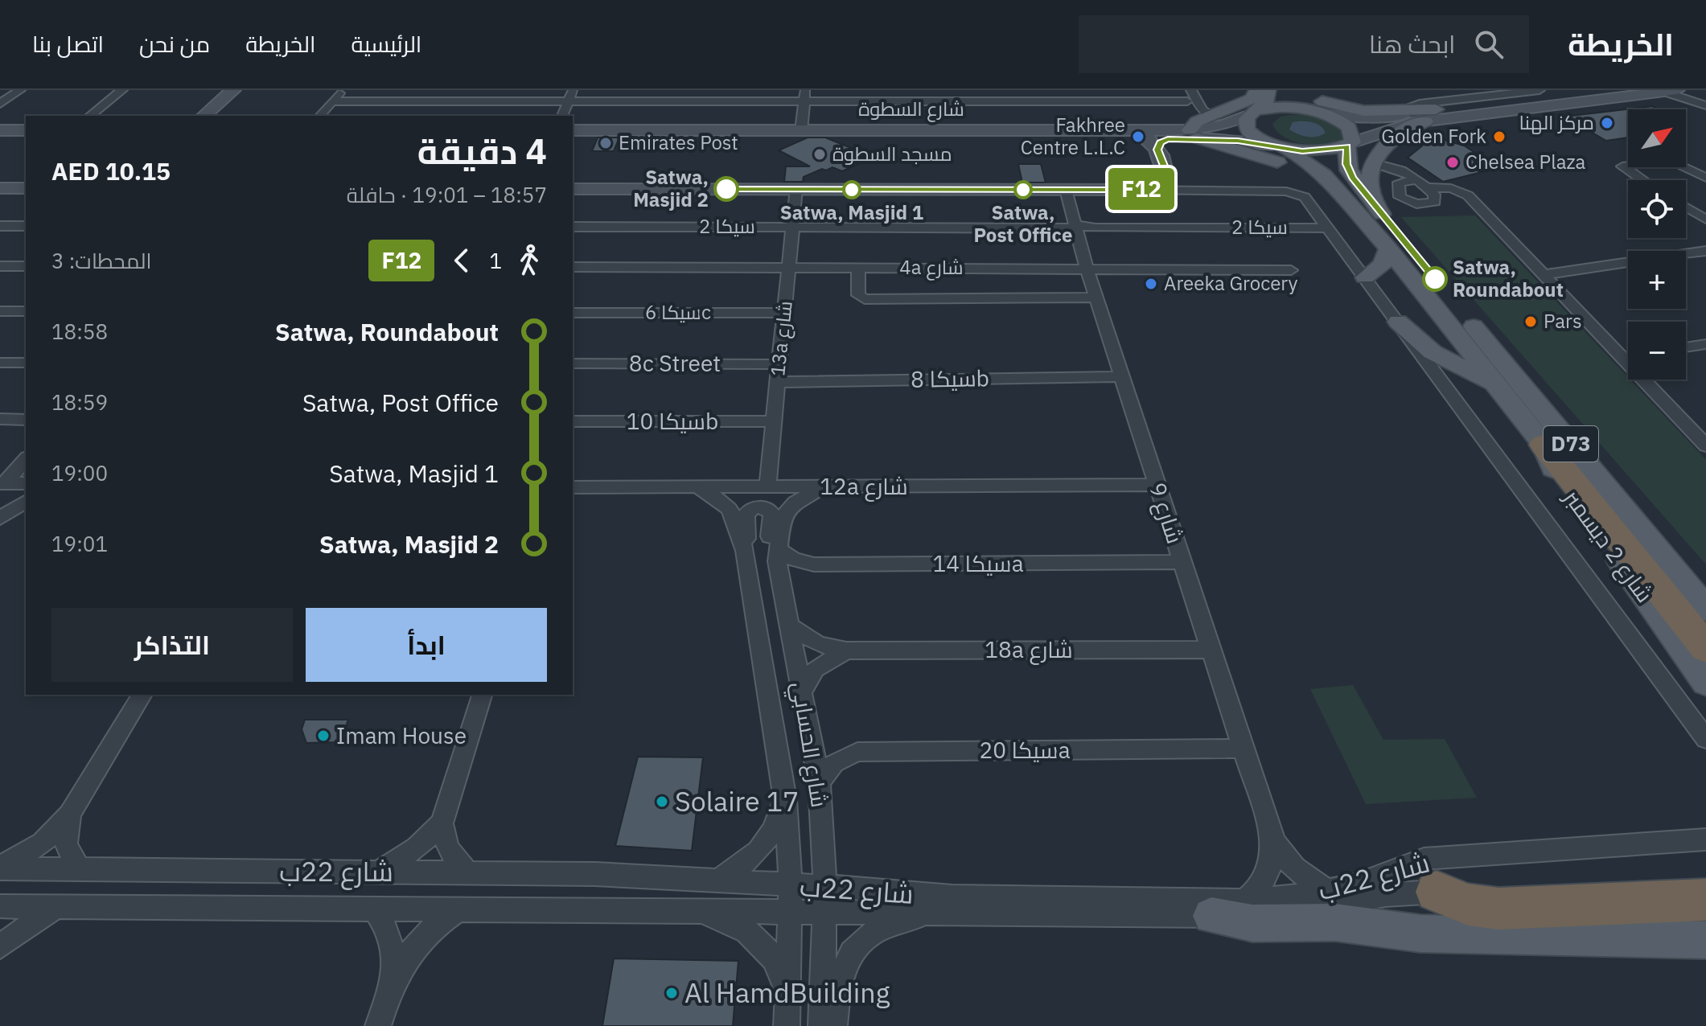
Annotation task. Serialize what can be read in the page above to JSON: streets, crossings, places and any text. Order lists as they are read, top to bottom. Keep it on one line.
{"streets":{"main road":["شارع السطوة","D73","شارع 2 ديسمبر"],"street":["سيكا 2","4a شارع","سيكا 6c","13a شارع","8c Street","سيكا 8b","سيكا 10b","12a شارع","شارع 9","سيكا 14a","18a شارع","شارع الحسابي","سيكا 20a","شارع 22ب"]},"crossings":[["شارع السطوة","شارع 2 ديسمبر"],["سيكا 2","13a شارع"],["سيكا 2","شارع 9"],["سيكا 2","شارع 2 ديسمبر"],["4a شارع","13a شارع"],["4a شارع","شارع 9"],["سيكا 6c","13a شارع"],["13a شارع","8c Street"],["13a شارع","سيكا 8b"],["13a شارع","سيكا 10b"],["13a شارع","12a شارع"],["سيكا 8b","شارع 9"],["12a شارع","شارع 9"],["12a شارع","شارع الحسابي"],["شارع 9","سيكا 14a"],["شارع 9","18a شارع"],["شارع 9","سيكا 20a"],["شارع 9","شارع 22ب"],["سيكا 14a","شارع الحسابي"],["18a شارع","شارع الحسابي"],["شارع الحسابي","سيكا 20a"],["شارع الحسابي","شارع 22ب"]],"places":["مركز الهنا","Fakhree Centre L.L.C","Golden Fork","Emirates Post","مسجد السطوة","Chelsea Plaza","Satwa, Masjid 2","Satwa, Masjid 1","Satwa, Post Office","Satwa, Roundabout","Areeka Grocery","Pars","Imam House","Solaire 17","Al HamdBuilding"],"lines":["bus line F12"],"north":"top right","page":{"header":"الخريطة","search":"ابحث هنا","nav":["الرئيسية","الخريطة","من نحن","اتصل بنا"],"on_map":"F12","map_buttons":["+","−"],"heading":["4 دقيقة","18:57 – 19:01 · حافلة","AED 10.15"],"legs":["1","F12","المحطات: 3"],"list":[{"name":"Satwa, Roundabout","value":"18:58"},{"name":"Satwa, Post Office","value":"18:59"},{"name":"Satwa, Masjid 1","value":"19:00"},{"name":"Satwa, Masjid 2","value":"19:01"}],"buttons":["ابدأ","التذاكر"]}}
